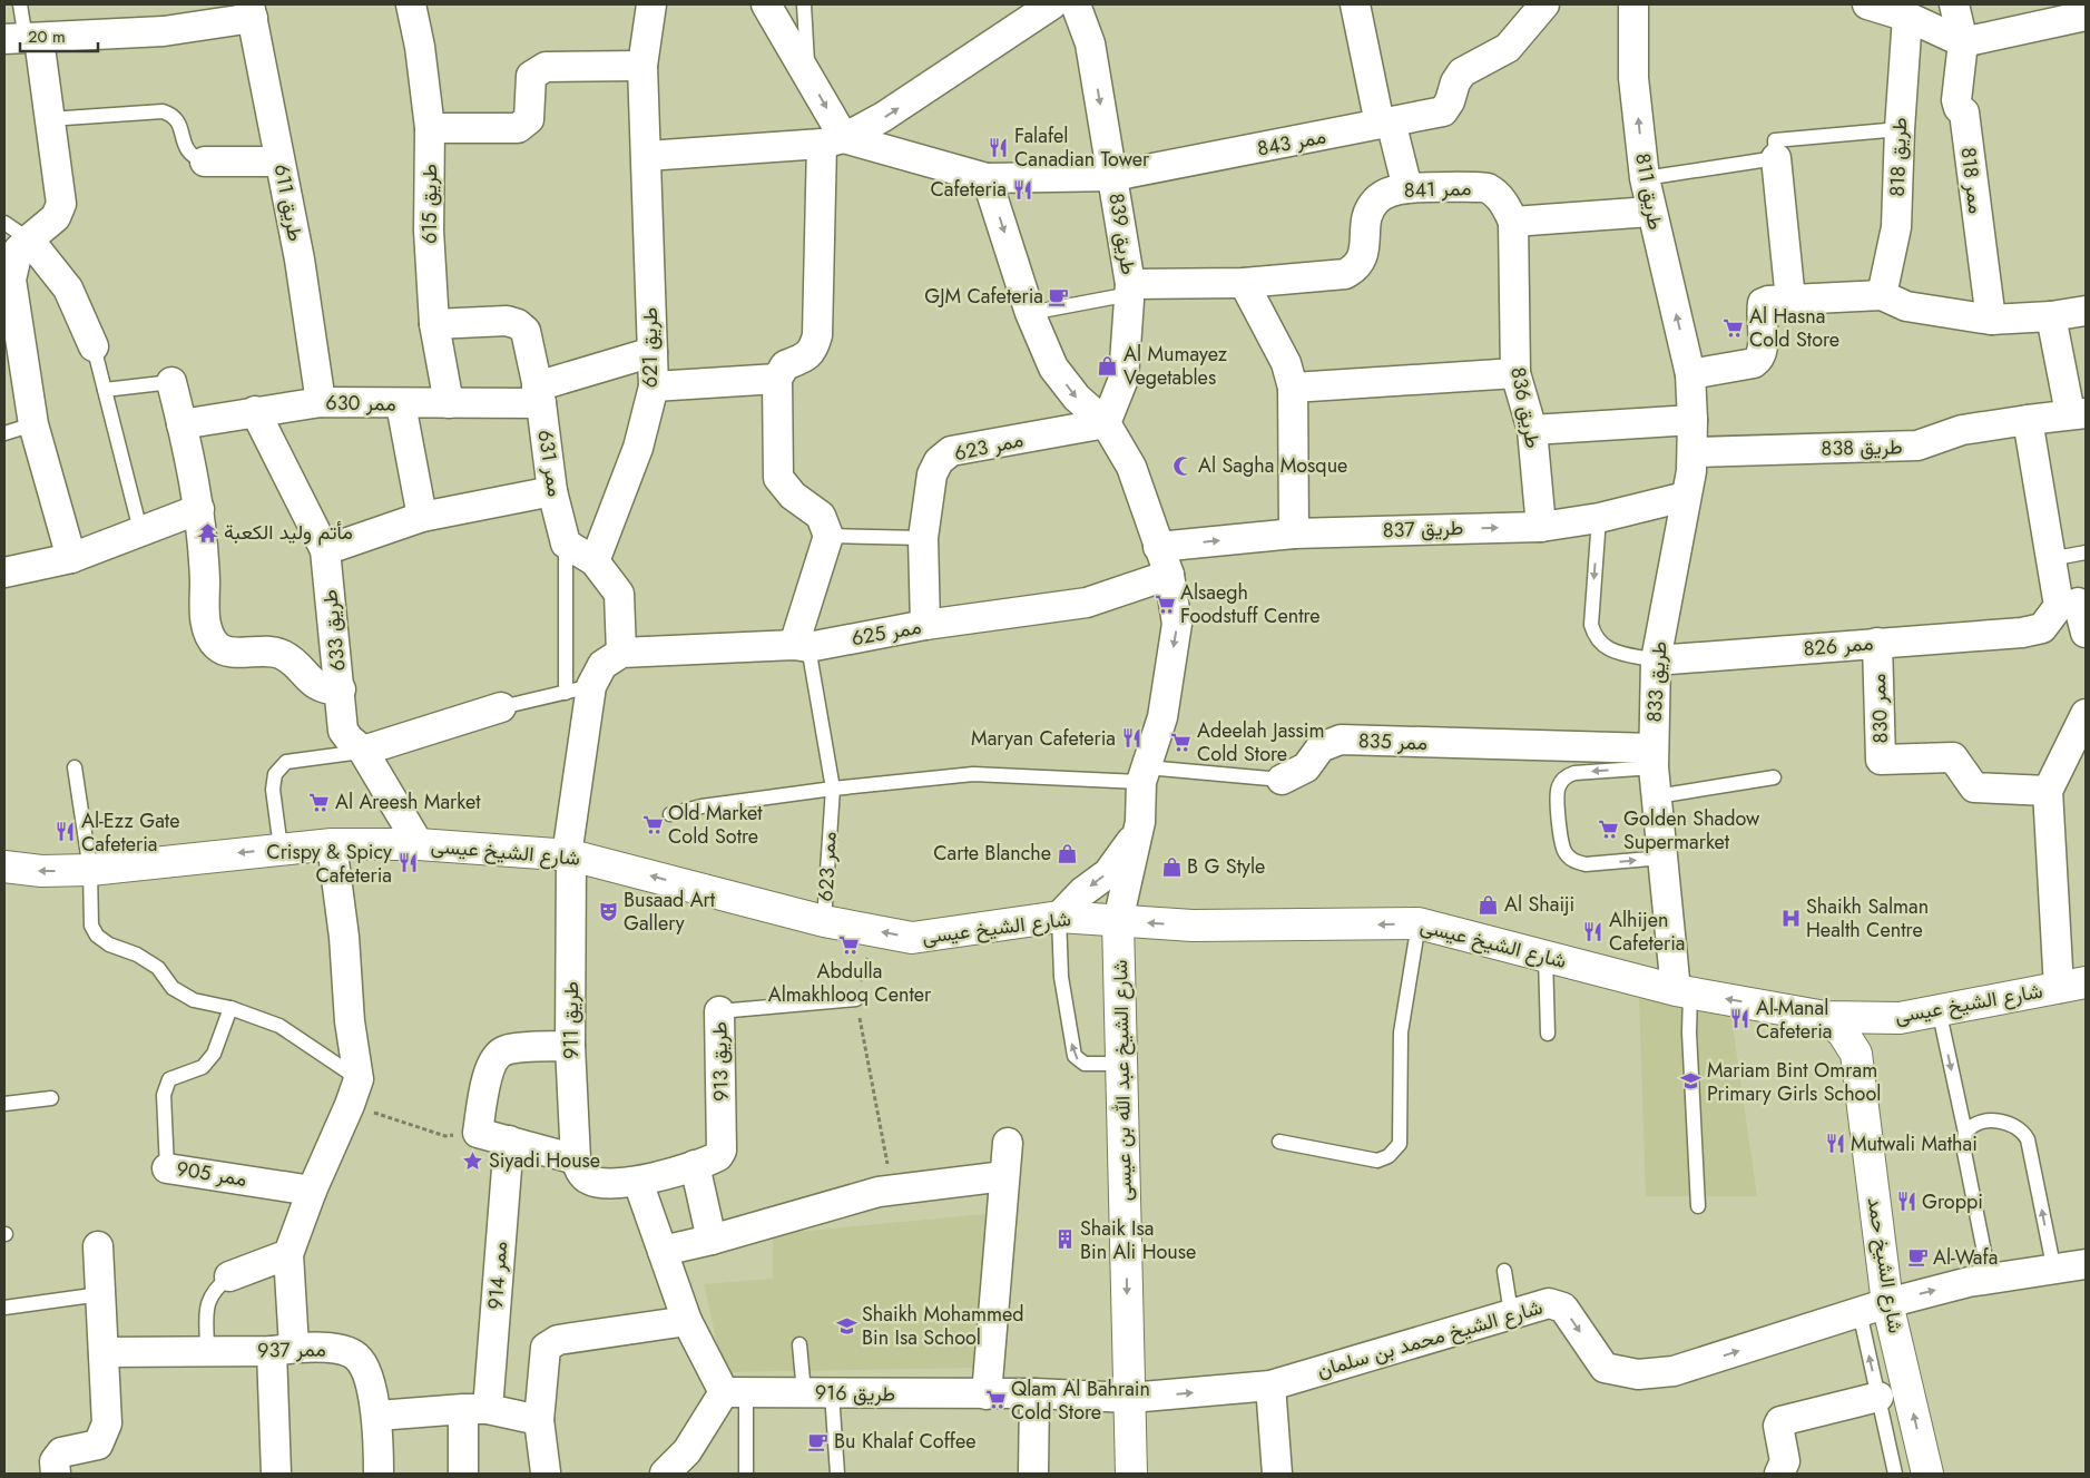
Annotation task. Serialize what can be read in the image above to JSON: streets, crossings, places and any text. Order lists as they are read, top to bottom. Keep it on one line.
{"streets":{"street":["ممر 843","طريق 818","ممر 818","ممر 841","طريق 811","طريق 611","طريق 615","طريق 839","طريق 621","ممر 630","طريق 836","ممر 623","طريق 838","ممر 631","طريق 837","طريق 633","ممر 625","ممر 826","طريق 833","ممر 830","ممر 835","شارع الشيخ عيسى","طريق 911","طريق 913","شارع الشيخ عبد الله بن عيسى","ممر 905","شارع الشيخ حمد","ممر 914","شارع الشيخ محمد بن سلمان","ممر 937","طريق 916"]},"crossings":[["ممر 843","طريق 839"],["ممر 841","طريق 839"],["ممر 841","طريق 836"],["طريق 811","طريق 833"],["طريق 611","ممر 630"],["طريق 615","ممر 630"],["طريق 615","ممر 631"],["طريق 839","ممر 623"],["طريق 621","ممر 630"],["ممر 630","ممر 631"],["ممر 630","طريق 633"],["طريق 836","طريق 837"],["ممر 623","ممر 625"],["ممر 623","ممر 835"],["ممر 623","شارع الشيخ عيسى"],["طريق 838","طريق 833"],["ممر 631","ممر 625"],["ممر 631","طريق 911"],["طريق 837","طريق 833"],["طريق 633","شارع الشيخ عيسى"],["ممر 625","طريق 911"],["ممر 826","طريق 833"],["ممر 826","ممر 830"],["طريق 833","ممر 835"],["طريق 833","شارع الشيخ عيسى"],["شارع الشيخ عيسى","طريق 911"],["شارع الشيخ عيسى","شارع الشيخ عبد الله بن عيسى"],["شارع الشيخ عيسى","شارع الشيخ حمد"],["طريق 911","طريق 913"],["شارع الشيخ عبد الله بن عيسى","شارع الشيخ محمد بن سلمان"],["شارع الشيخ عبد الله بن عيسى","طريق 916"],["شارع الشيخ حمد","شارع الشيخ محمد بن سلمان"],["شارع الشيخ محمد بن سلمان","طريق 916"]],"one_way":["طريق 839","شارع الشيخ عيسى","شارع الشيخ حمد","شارع الشيخ محمد بن سلمان"],"places":{"restaurant":["Falafel Canadian Tower","Cafeteria","Maryan Cafeteria","Al-Ezz Gate Cafeteria","Crispy & Spicy Cafeteria","Alhijen Cafeteria","Al-Manal Cafeteria","Mutwali Mathai","Groppi"],"cafe":["GJM Cafeteria","Al-Wafa","Bu Khalaf Coffee"],"supermarket":["Al Hasna Cold Store","Alsaegh Foodstuff Centre","Adeelah Jassim Cold Store","Al Areesh Market","Old Market Cold Sotre","Golden Shadow Supermarket","Abdulla Almakhlooq Center","Qlam Al Bahrain Cold Store"],"shop":["Al Mumayez Vegetables","Carte Blanche","B G Style","Al Shaiji"],"mosque":["Al Sagha Mosque"],"temple":["مأتم وليد الكعبة"],"theatre":["Busaad Art Gallery"],"hospital":["Shaikh Salman Health Centre"],"school or university":["Mariam Bint Omram Primary Girls School","Shaikh Mohammed Bin Isa School"],"place":["Siyadi House"],"building":["Shaik Isa Bin Ali House"]},"scale_bar":"20 m"}
